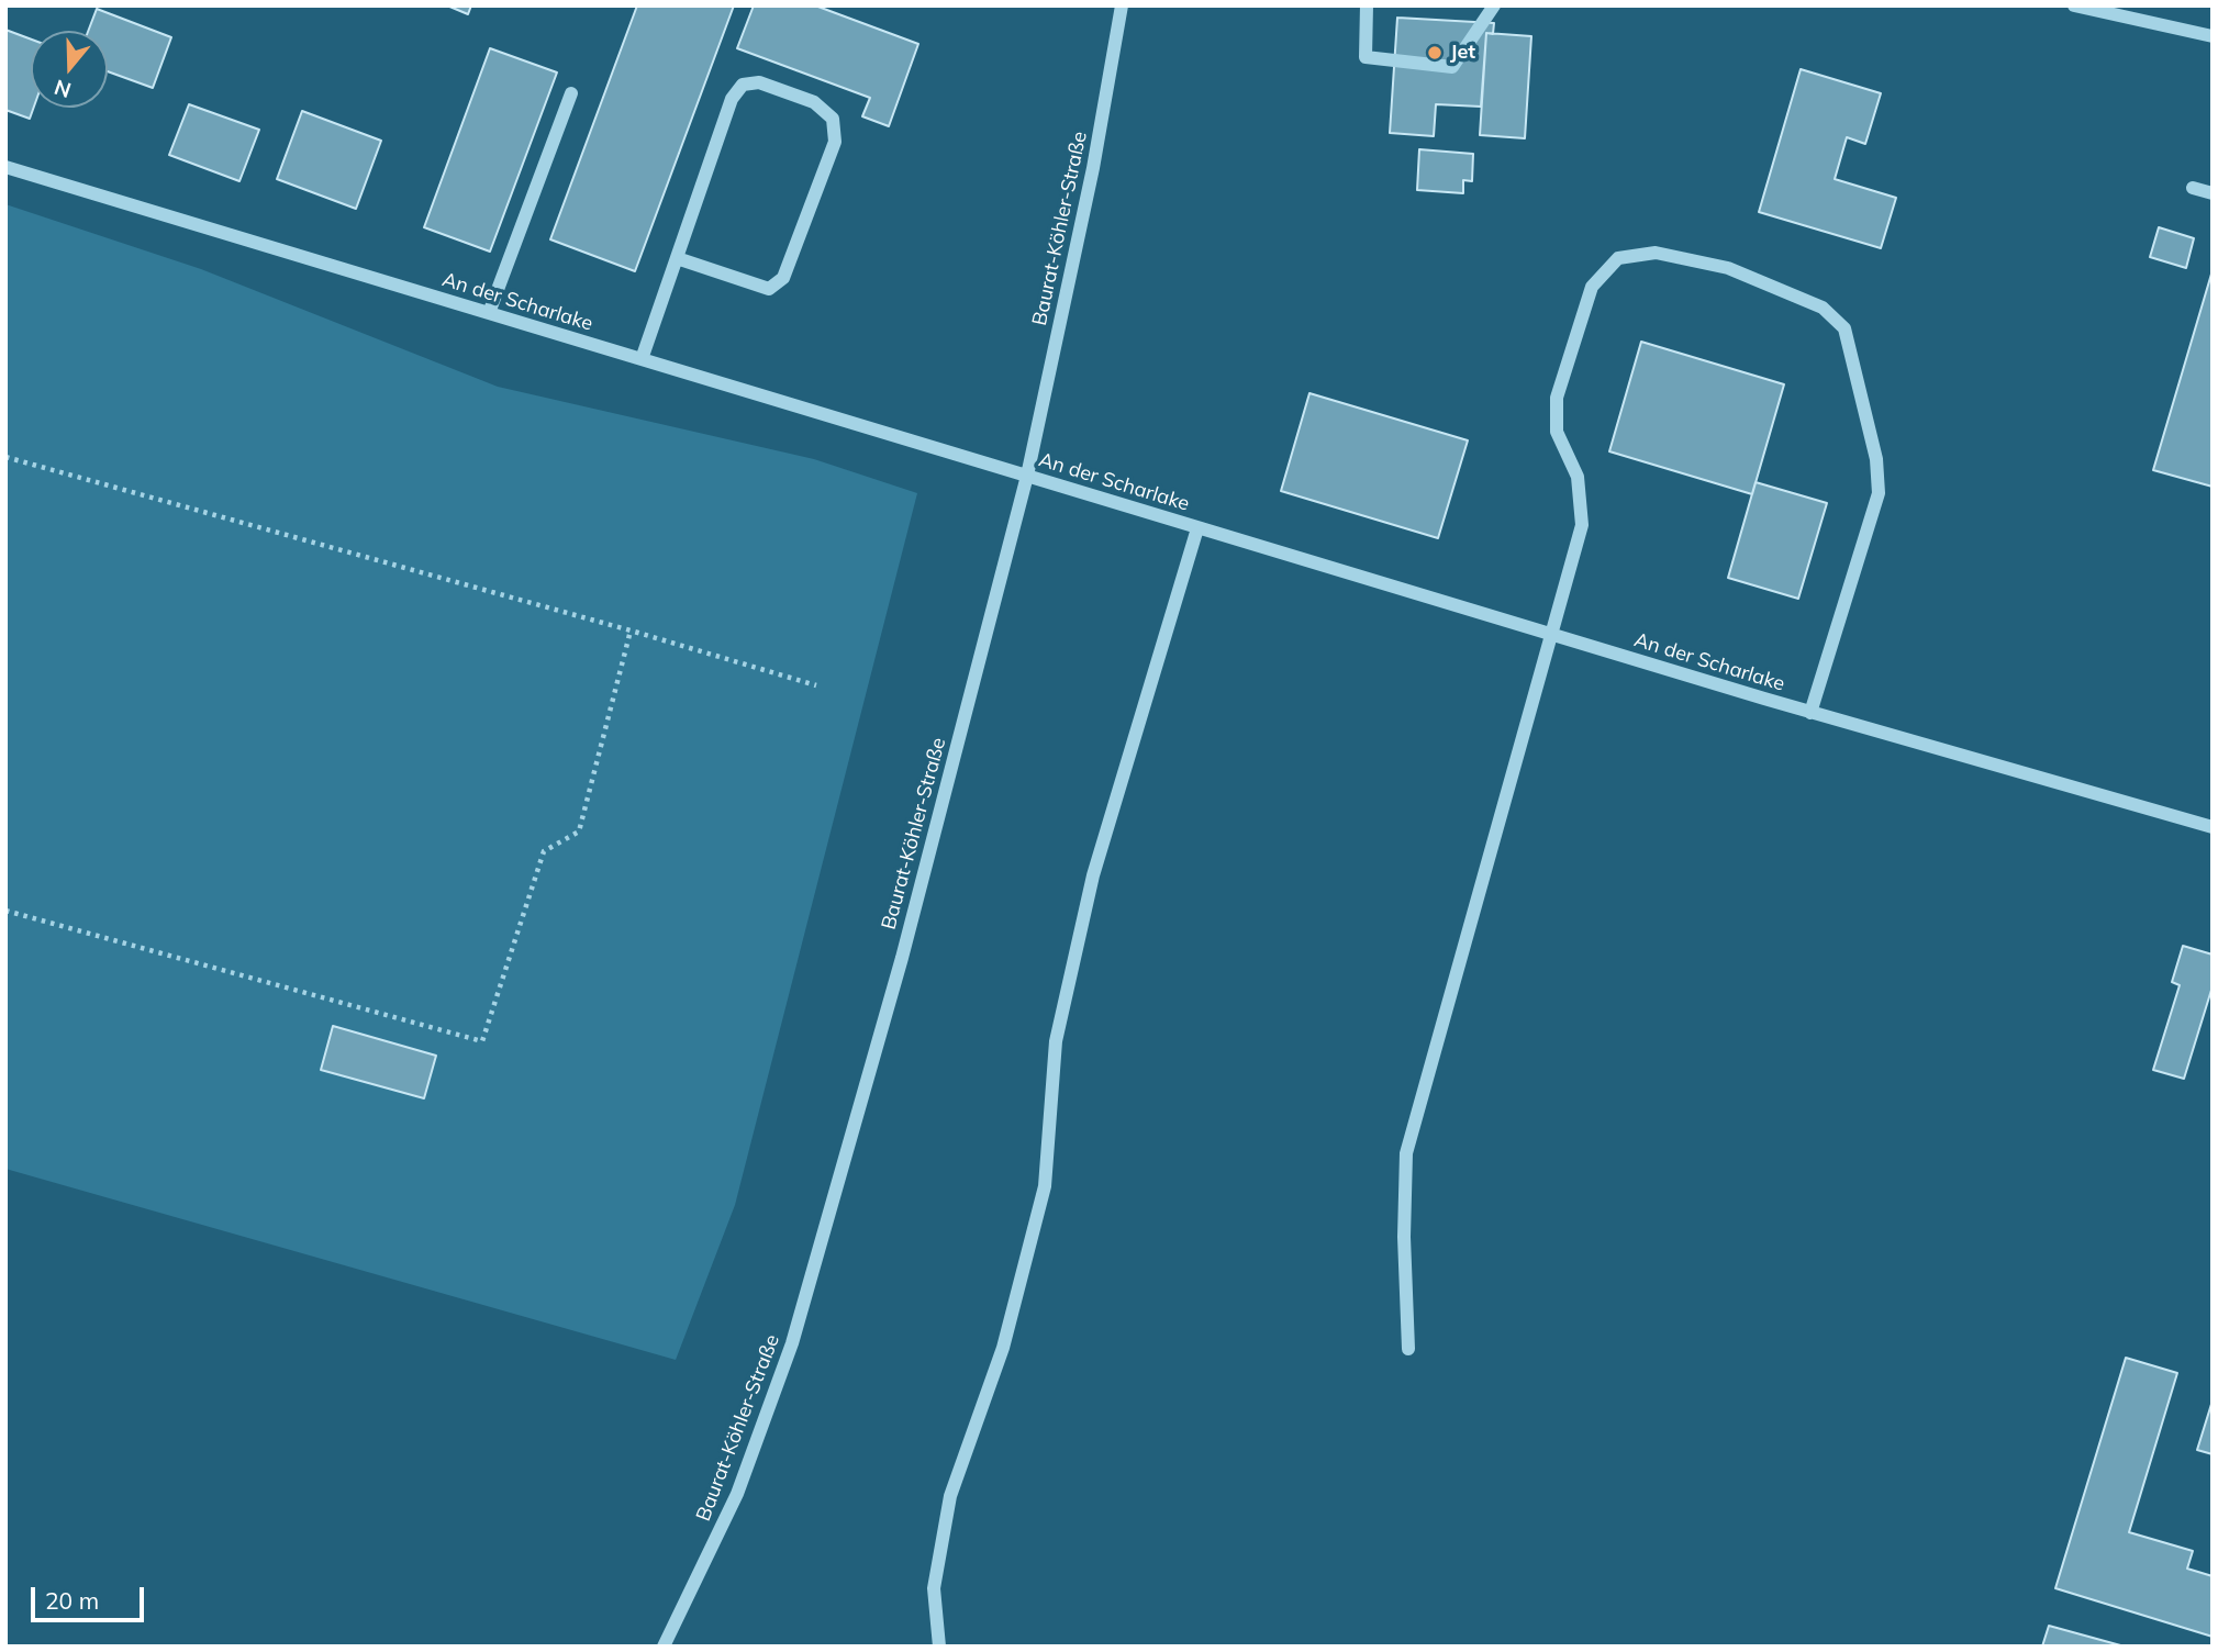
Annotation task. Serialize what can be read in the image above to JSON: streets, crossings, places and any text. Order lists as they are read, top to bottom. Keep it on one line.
{"streets":{"street":["Baurat-Köhler-Straße","An der Scharlake"]},"crossings":[["Baurat-Köhler-Straße","An der Scharlake"]],"places":["Jet"],"scale_bar":"20 m","north":"bottom"}
